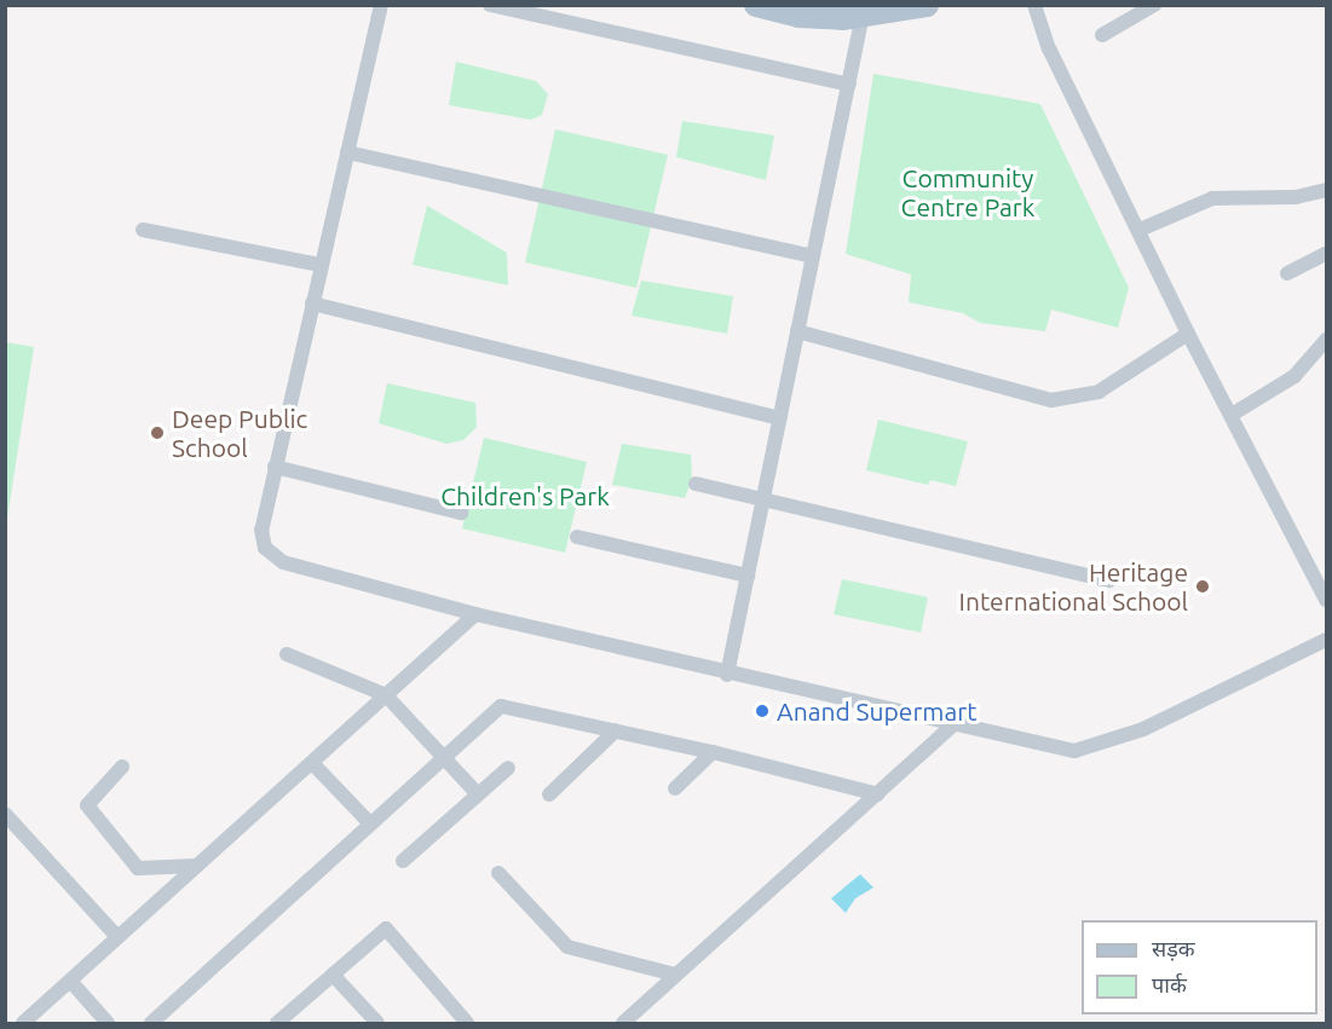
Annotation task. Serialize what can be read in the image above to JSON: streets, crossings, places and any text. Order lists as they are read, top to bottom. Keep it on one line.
{"parks":["Community Centre Park","Children's Park"],"places":["Deep Public School","Heritage International School","Anand Supermart"],"legend":["सड़क","पार्क"]}
